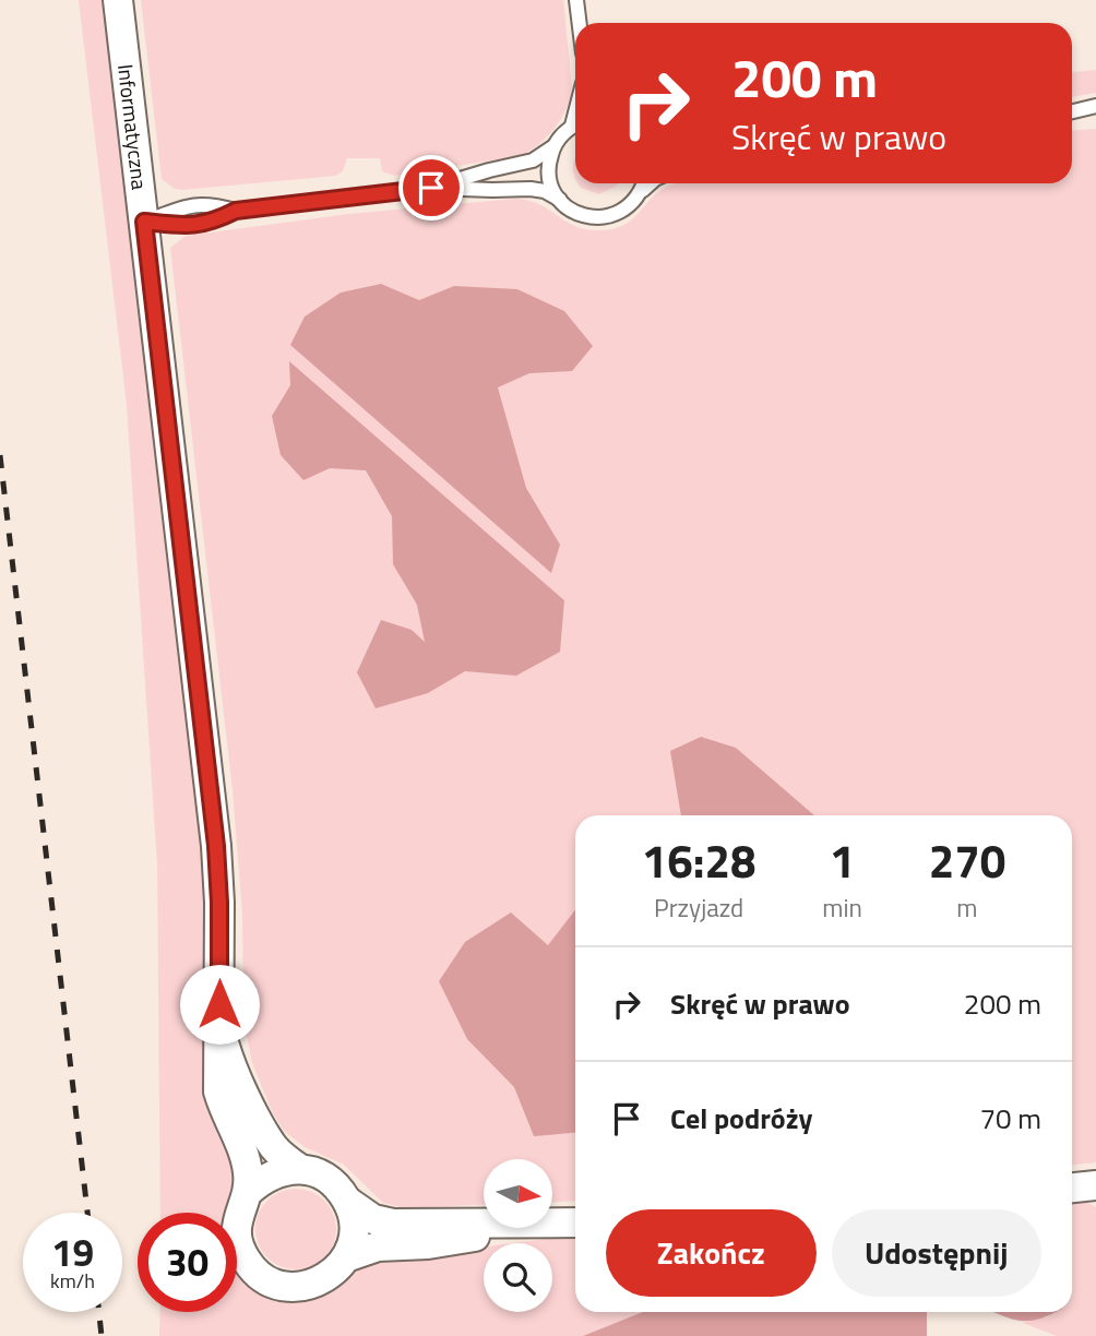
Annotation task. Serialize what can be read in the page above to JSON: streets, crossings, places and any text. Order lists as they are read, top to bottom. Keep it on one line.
{"streets":{"street":["Informatyczna"]},"north":"right","page":{"turn":["200 m","Skręć w prawo"],"eta":["16:28","Przyjazd","1","min","270","m"],"list":[{"name":"Skręć w prawo","value":"200 m"},{"name":"Cel podróży","value":"70 m"}],"buttons":["Zakończ","Udostępnij"],"speed":"19 km/h","limit":"30"}}
